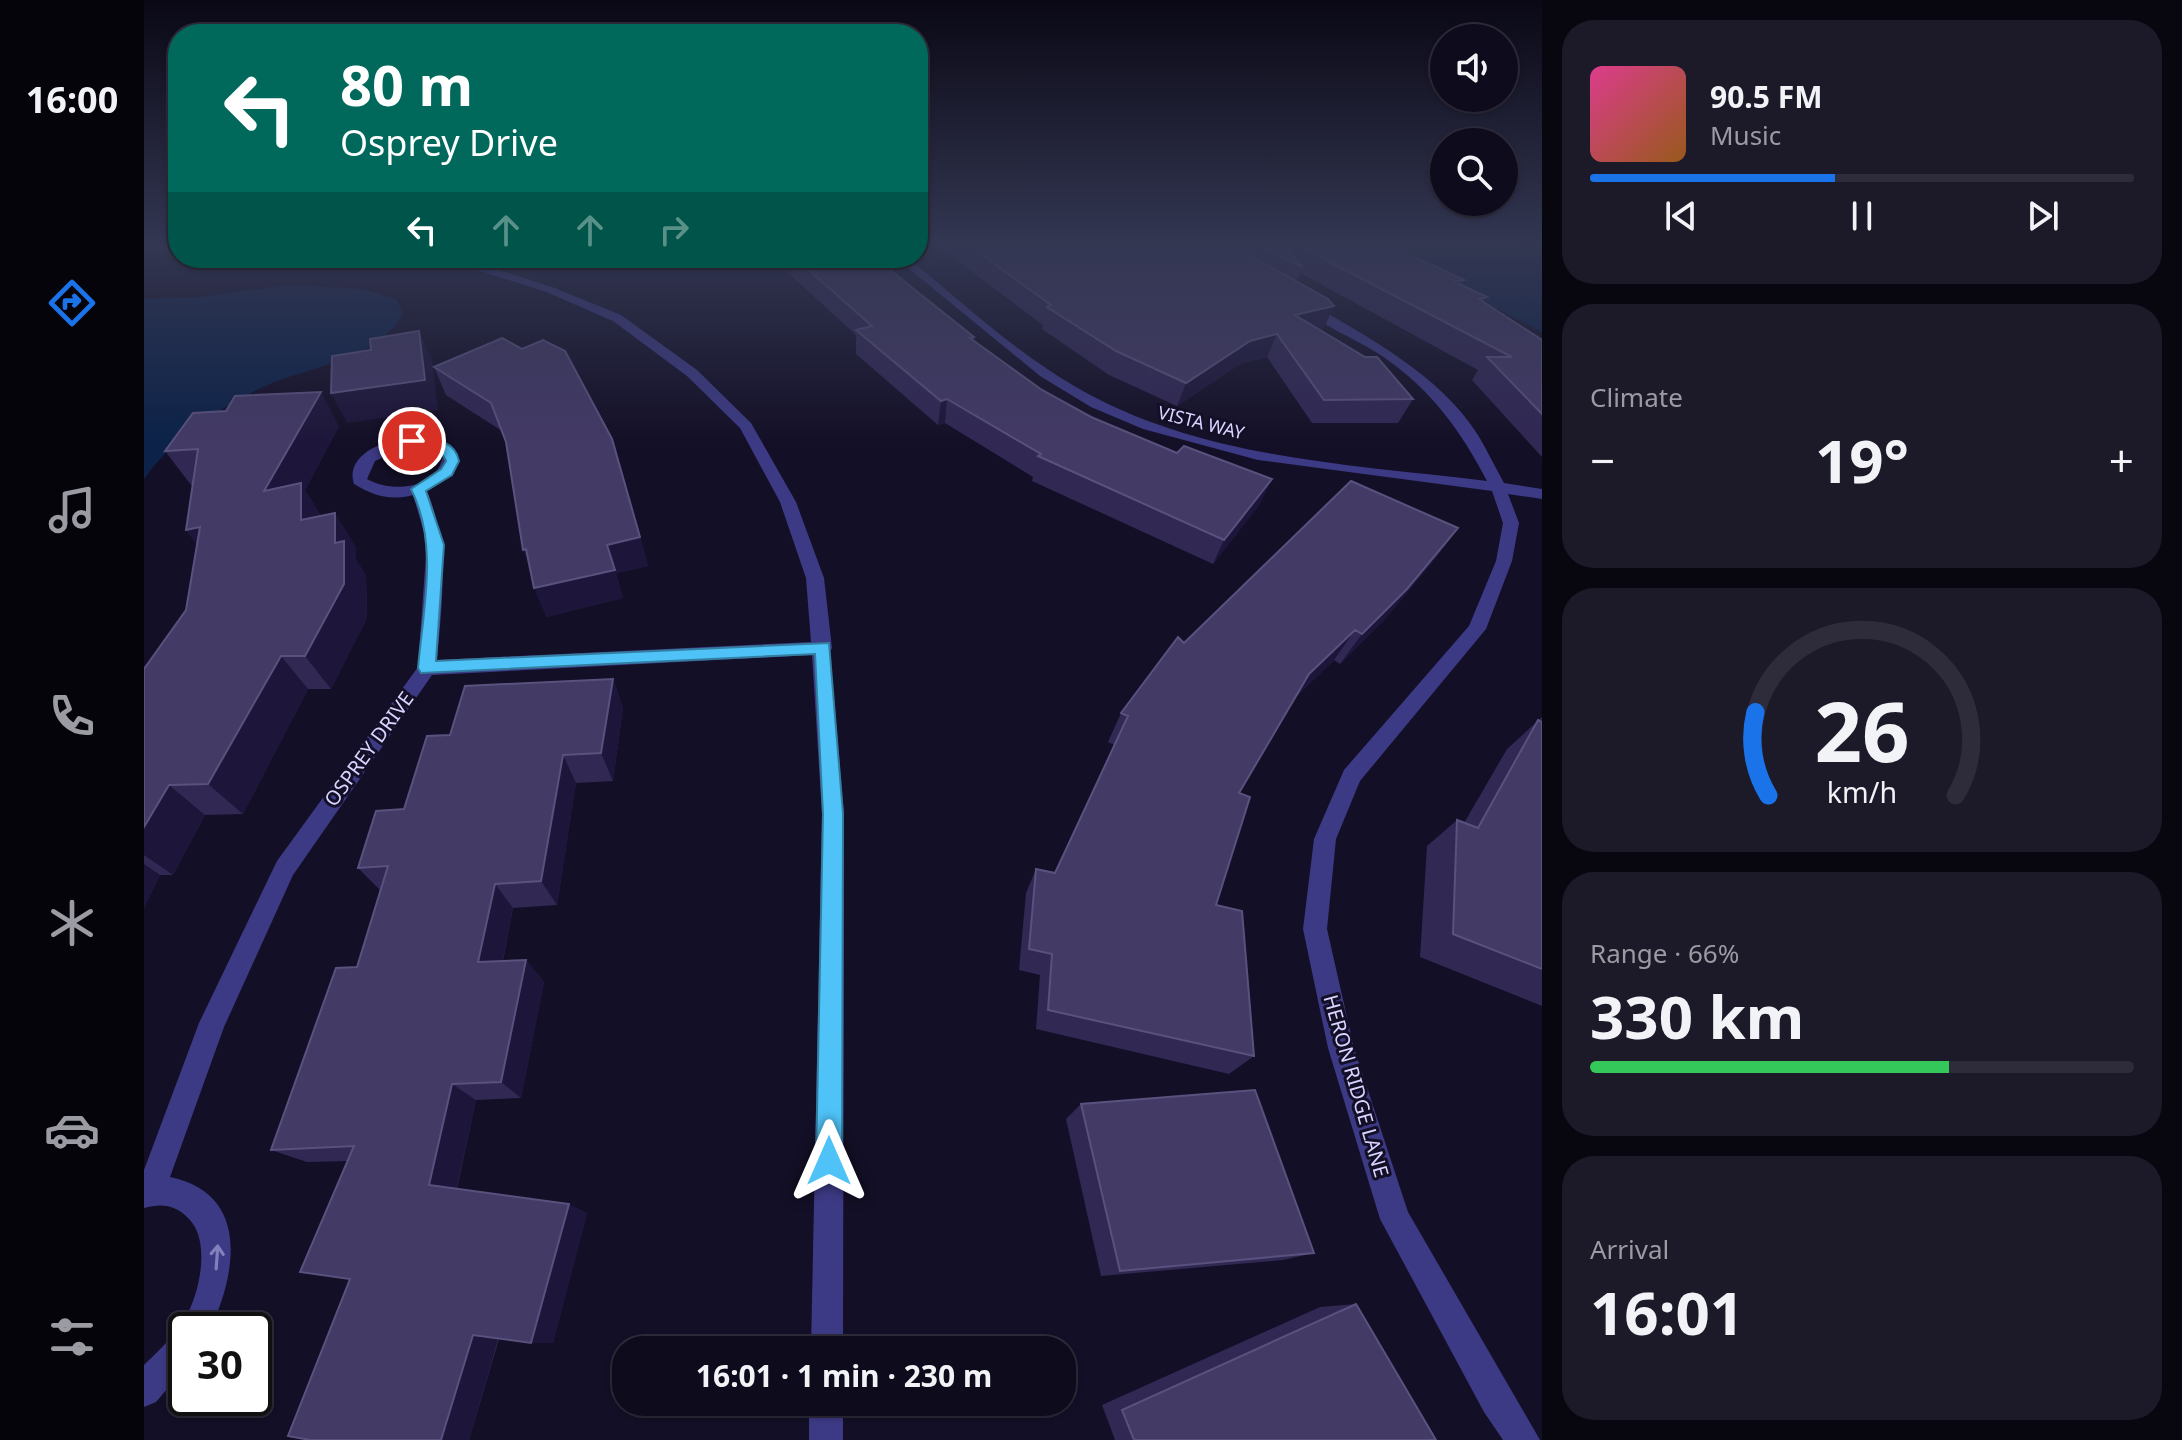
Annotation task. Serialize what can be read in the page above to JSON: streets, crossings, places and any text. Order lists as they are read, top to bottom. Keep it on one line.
{"streets":{"street":["VISTA WAY","OSPREY DRIVE","HERON RIDGE LANE"]},"crossings":[["VISTA WAY","HERON RIDGE LANE"]],"page":{"tabs":"16:00","turn":["80 m","Osprey Drive"],"song":["90.5 FM","Music"],"tile":["Climate",["Range · 66%","330 km"],["Arrival","16:01"]],"heat":["−","19°","+"],"limit":"30","trip":"16:01 · 1 min · 230 m","gauge":["26","km/h"]}}
